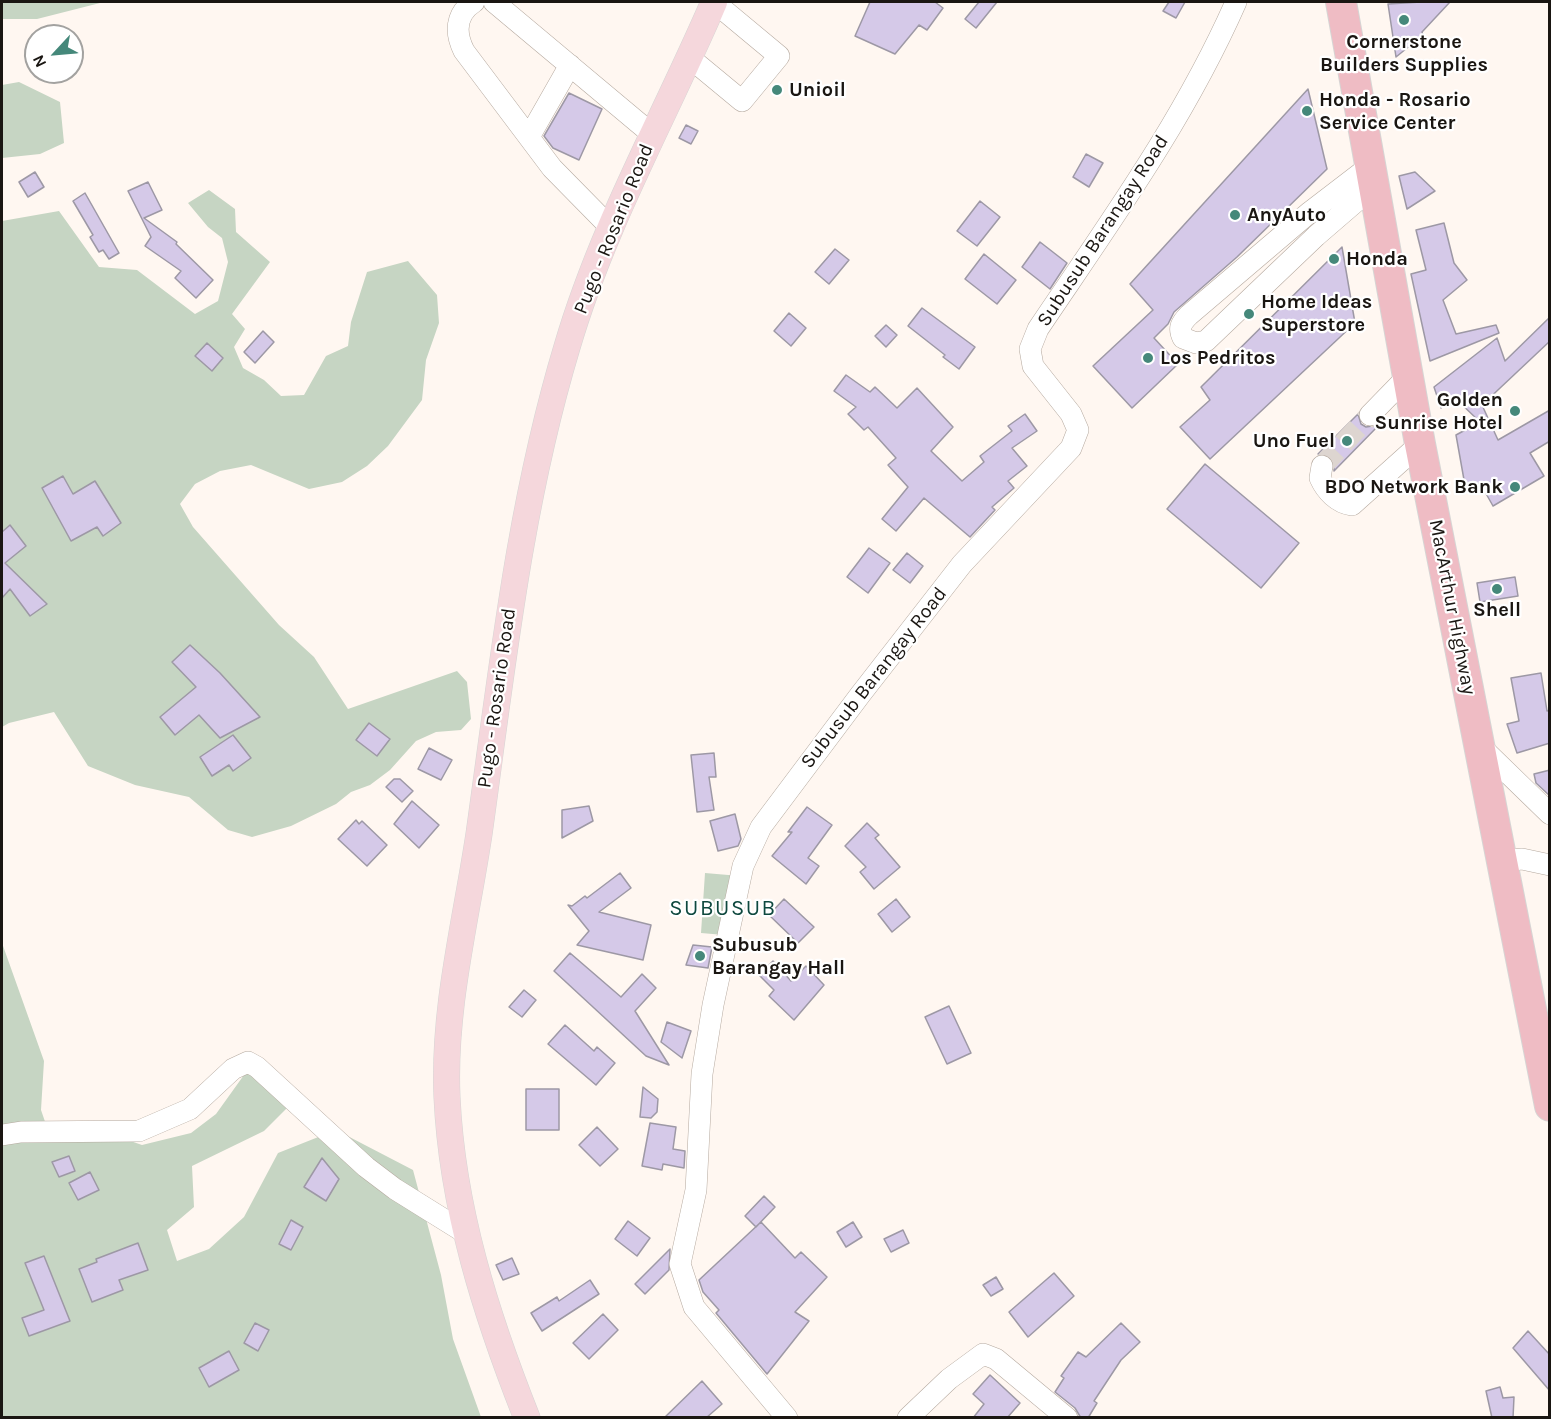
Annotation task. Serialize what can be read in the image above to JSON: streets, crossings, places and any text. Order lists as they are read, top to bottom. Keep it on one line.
{"streets":{"highway":["MacArthur Highway"],"main road":["Pugo - Rosario Road"],"street":["Subusub Barangay Road"]},"districts":["SUBUSUB"],"places":["Cornerstone Builders Supplies","Unioil","Honda - Rosario Service Center","AnyAuto","Honda","Home Ideas Superstore","Los Pedritos","Golden Sunrise Hotel","Uno Fuel","BDO Network Bank","Shell","Subusub Barangay Hall"],"north":"bottom left"}
